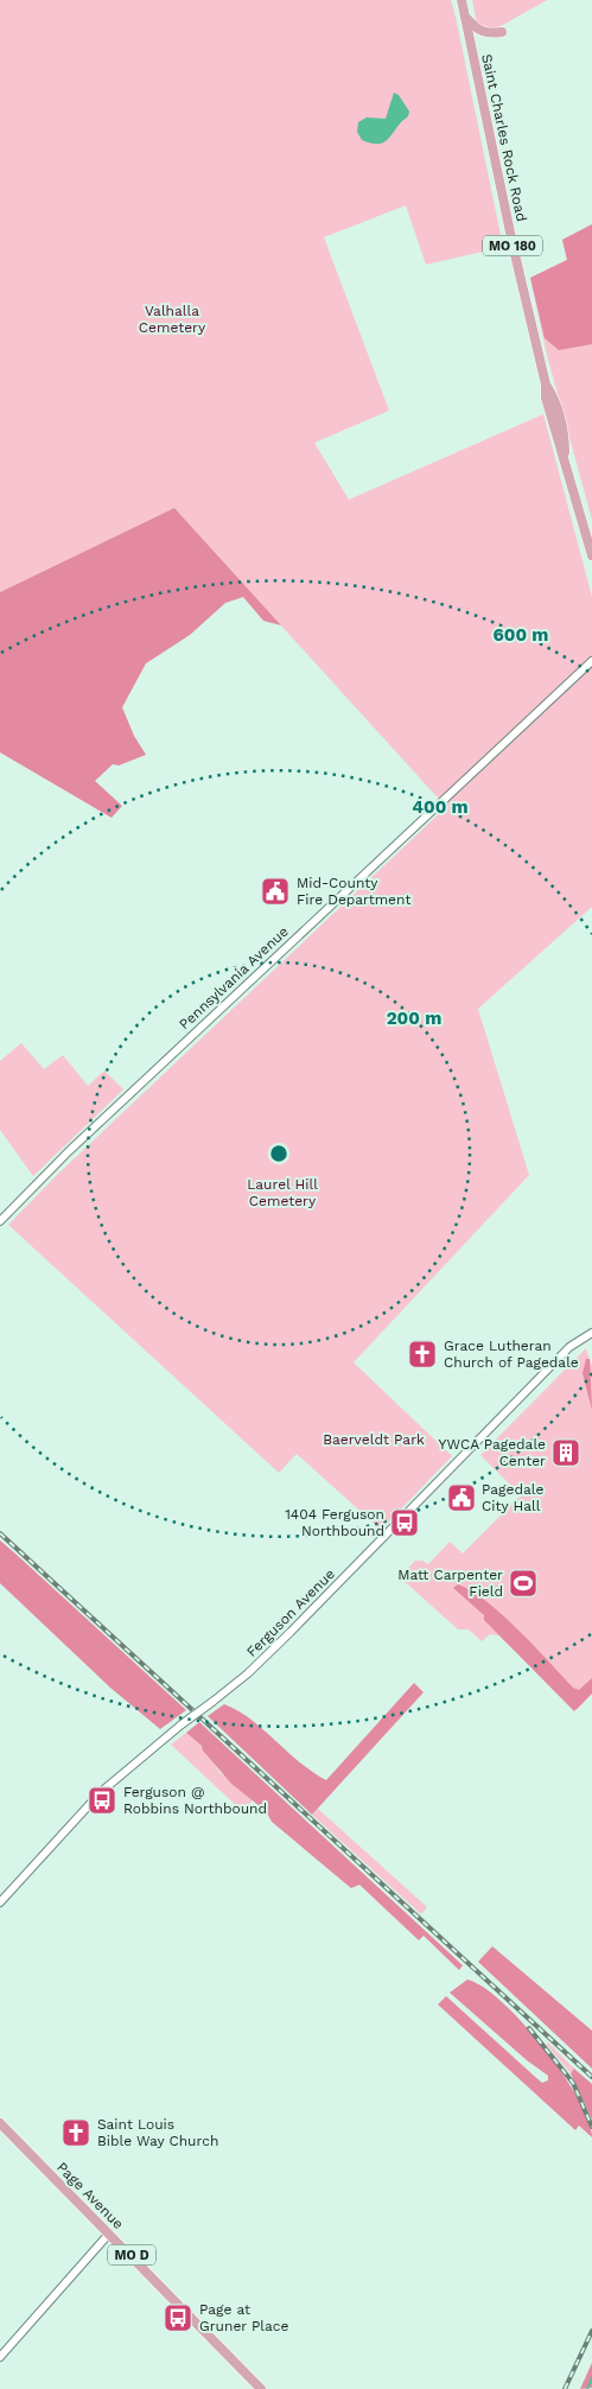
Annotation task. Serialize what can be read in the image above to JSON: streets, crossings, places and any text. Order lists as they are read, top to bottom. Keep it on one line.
{"streets":{"main road":["Saint Charles Rock Road","MO 180","Page Avenue","MO D"],"street":["Pennsylvania Avenue","Ferguson Avenue"]},"parks":["Valhalla Cemetery","Laurel Hill Cemetery","Baerveldt Park"],"places":{"public building":["Mid-County Fire Department","Pagedale City Hall"],"church":["Grace Lutheran Church of Pagedale","Saint Louis Bible Way Church"],"building":["YWCA Pagedale Center"],"bus stop":["1404 Ferguson Northbound","Ferguson @ Robbins Northbound","Page at Gruner Place"],"sports":["Matt Carpenter Field"]},"rings":["600 m","400 m","200 m"]}
